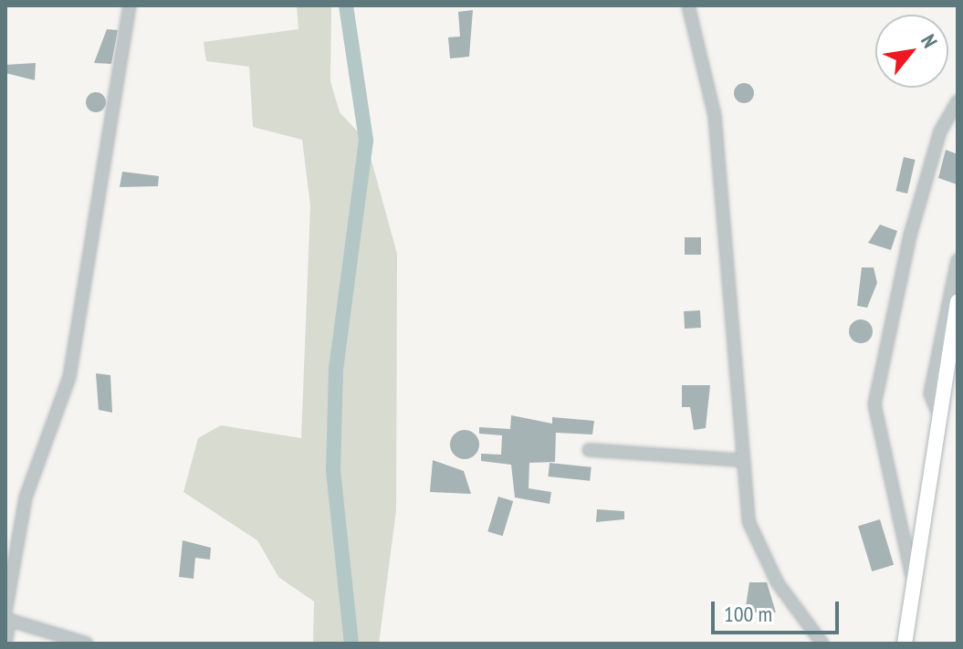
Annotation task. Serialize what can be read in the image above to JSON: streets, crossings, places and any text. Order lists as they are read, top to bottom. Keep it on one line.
{"scale_bar":"100 m","north":"top right"}
